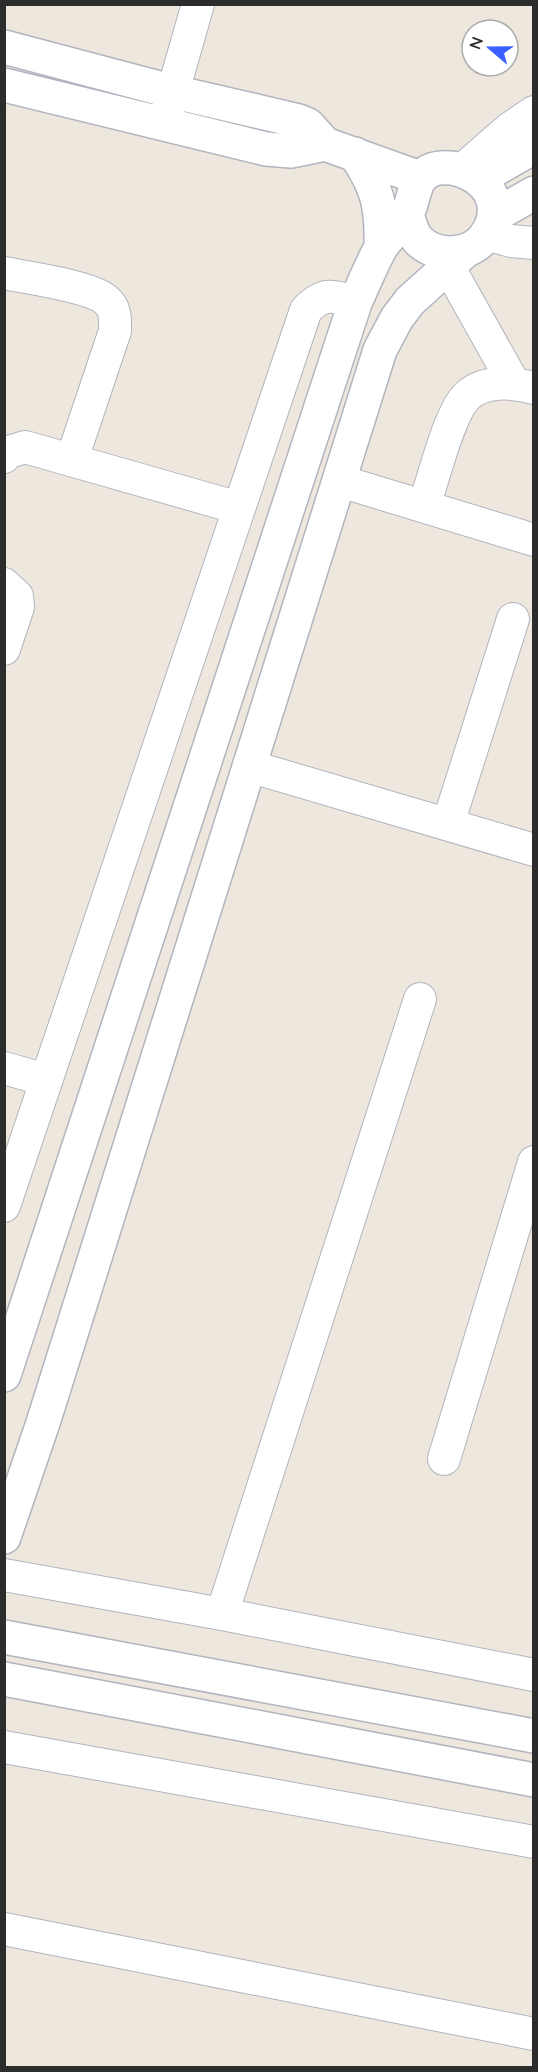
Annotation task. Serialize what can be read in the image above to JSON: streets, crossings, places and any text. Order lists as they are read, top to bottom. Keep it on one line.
{"north":"left"}
